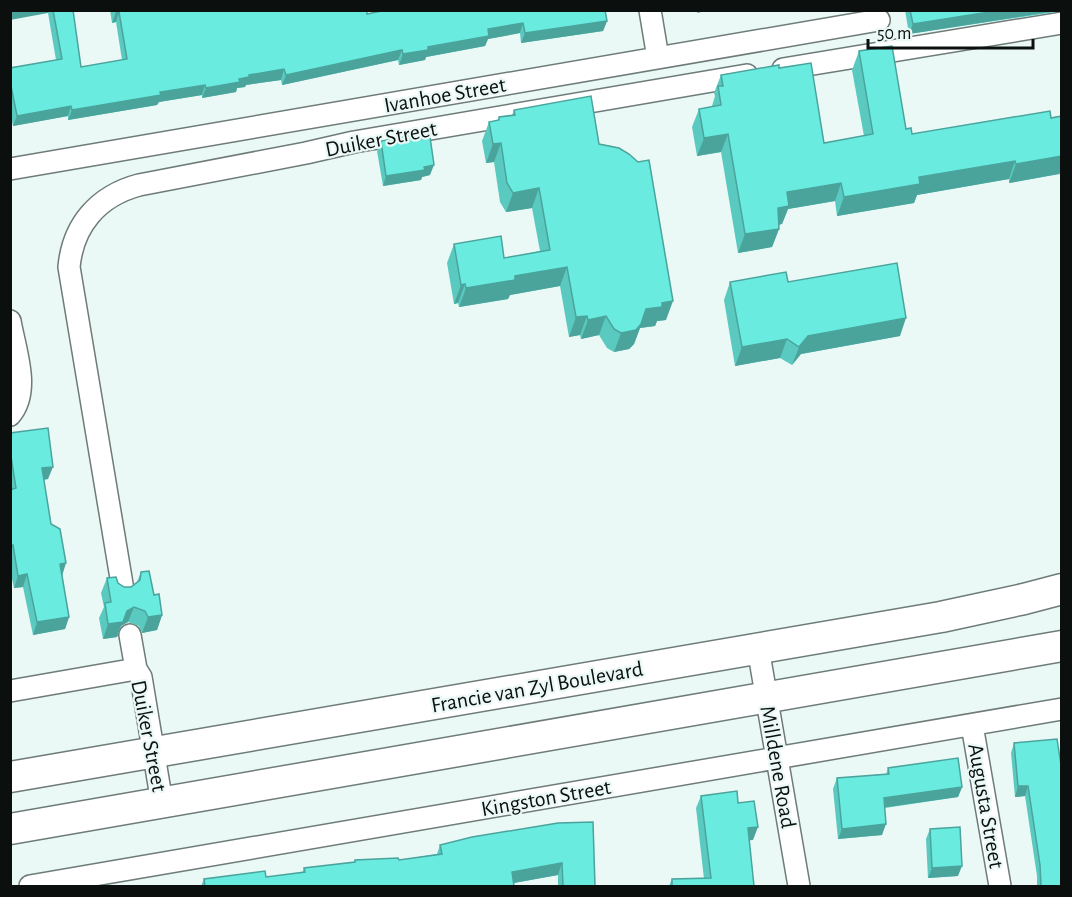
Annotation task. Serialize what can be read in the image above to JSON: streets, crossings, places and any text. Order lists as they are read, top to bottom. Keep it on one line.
{"streets":{"main road":["Francie van Zyl Boulevard"],"street":["Ivanhoe Street","Duiker Street","Milldene Road","Kingston Street","Augusta Street"]},"crossings":[["Duiker Street","Francie van Zyl Boulevard"],["Francie van Zyl Boulevard","Milldene Road"],["Milldene Road","Kingston Street"],["Kingston Street","Augusta Street"]],"scale_bar":"50 m"}
